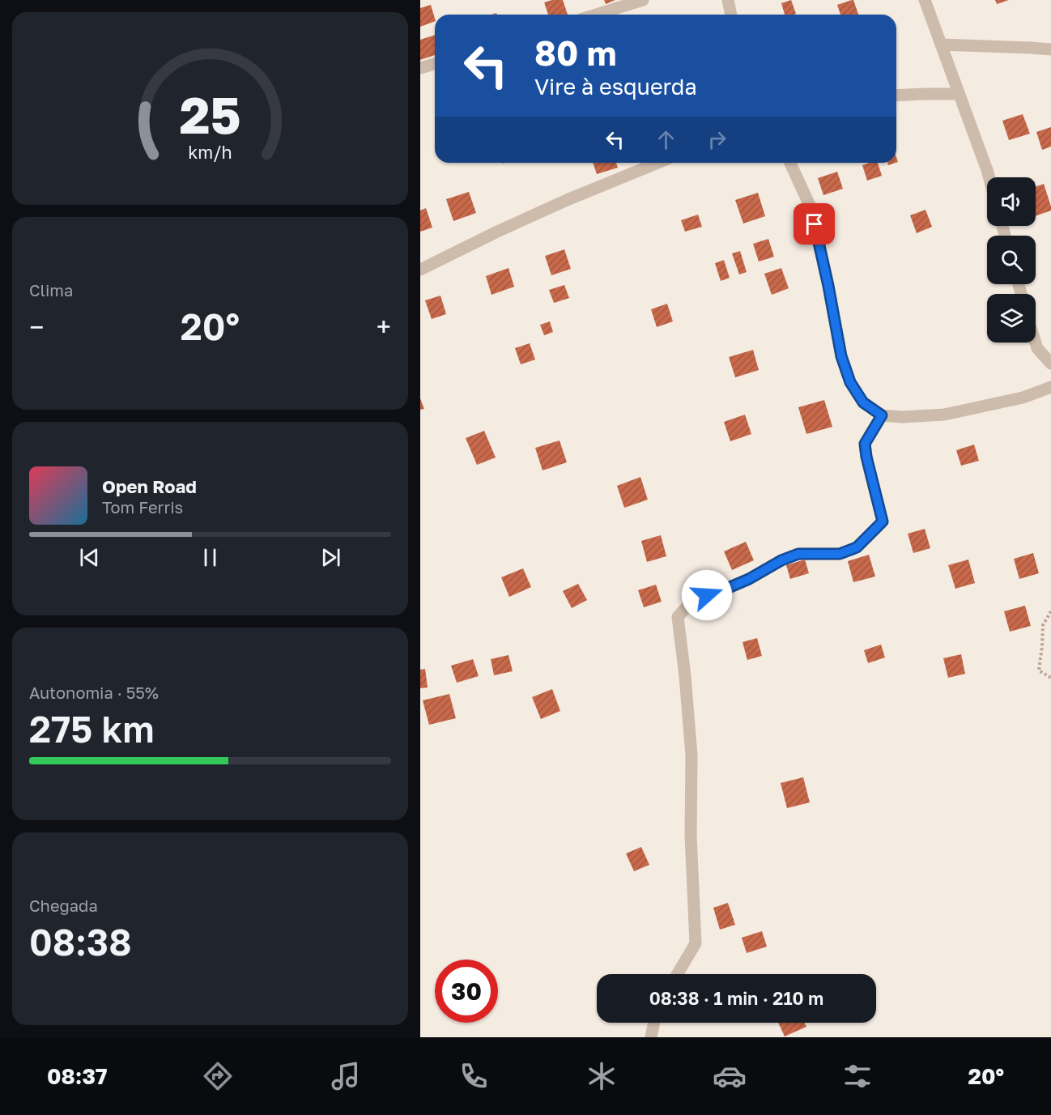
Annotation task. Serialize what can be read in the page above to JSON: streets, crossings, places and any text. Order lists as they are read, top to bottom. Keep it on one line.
{"page":{"turn":["80 m","Vire à esquerda"],"tile":["Clima",["Autonomia · 55%","275 km"],["Chegada","08:38"]],"heat":["−","20°","+"],"song":["Open Road","Tom Ferris"],"limit":"30","trip":"08:38 · 1 min · 210 m","tabs":["08:37","20°"],"gauge":["25","km/h"]}}
